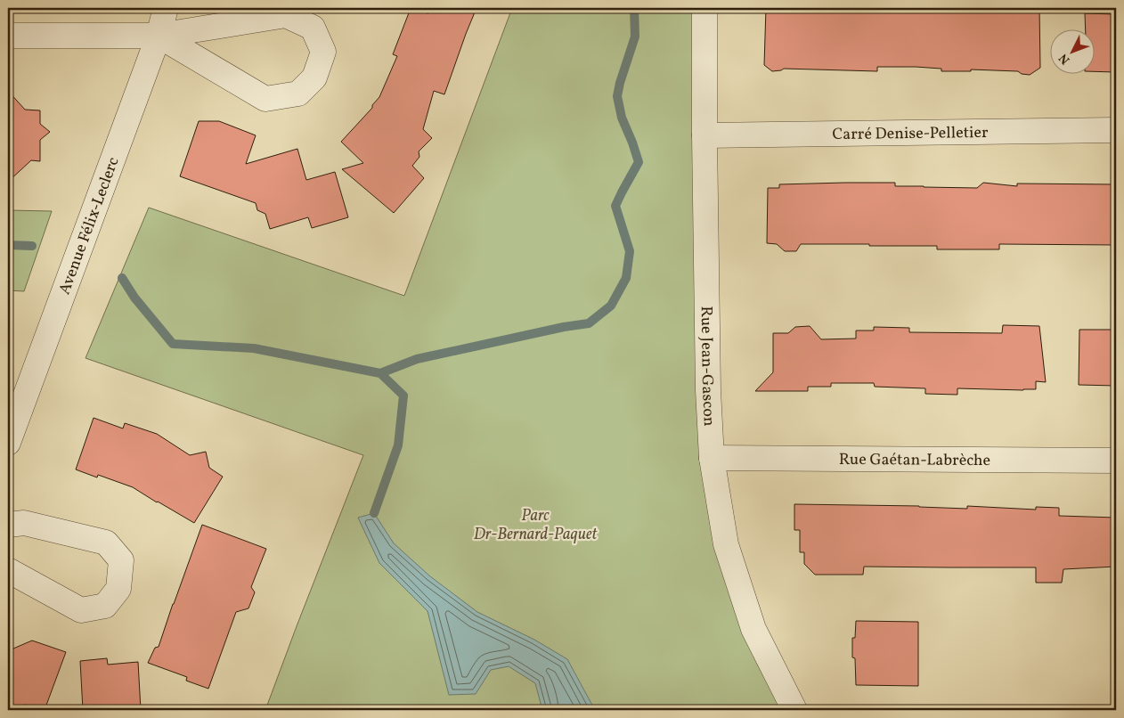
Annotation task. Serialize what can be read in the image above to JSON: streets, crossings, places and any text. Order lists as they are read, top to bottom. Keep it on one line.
{"streets":{"street":["Carré Denise-Pelletier","Avenue Félix-Leclerc","Rue Jean-Gascon","Rue Gaétan-Labrèche"]},"crossings":[["Carré Denise-Pelletier","Rue Jean-Gascon"],["Rue Jean-Gascon","Rue Gaétan-Labrèche"]],"parks":["Parc Dr-Bernard-Paquet"],"north":"bottom left"}
